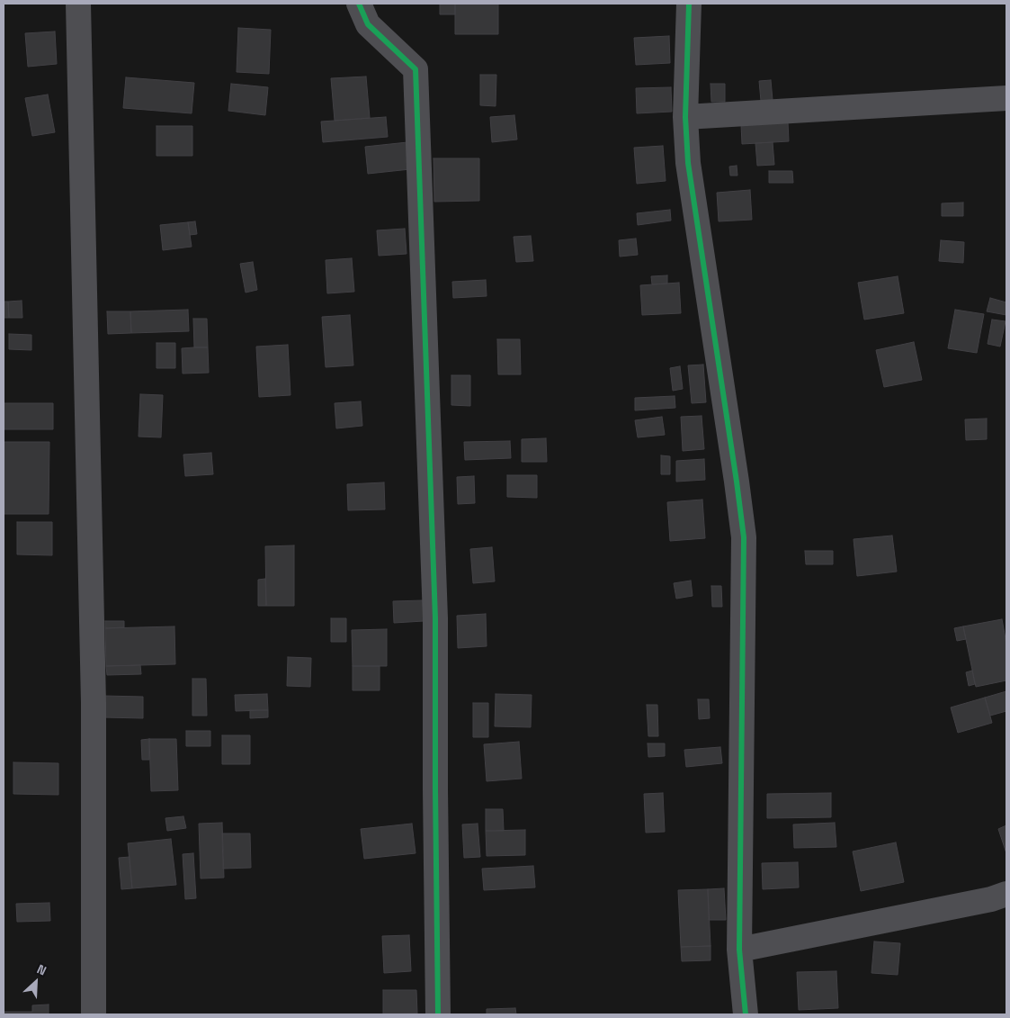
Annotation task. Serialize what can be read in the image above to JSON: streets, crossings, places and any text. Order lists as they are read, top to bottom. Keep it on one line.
{"north":"top right"}
